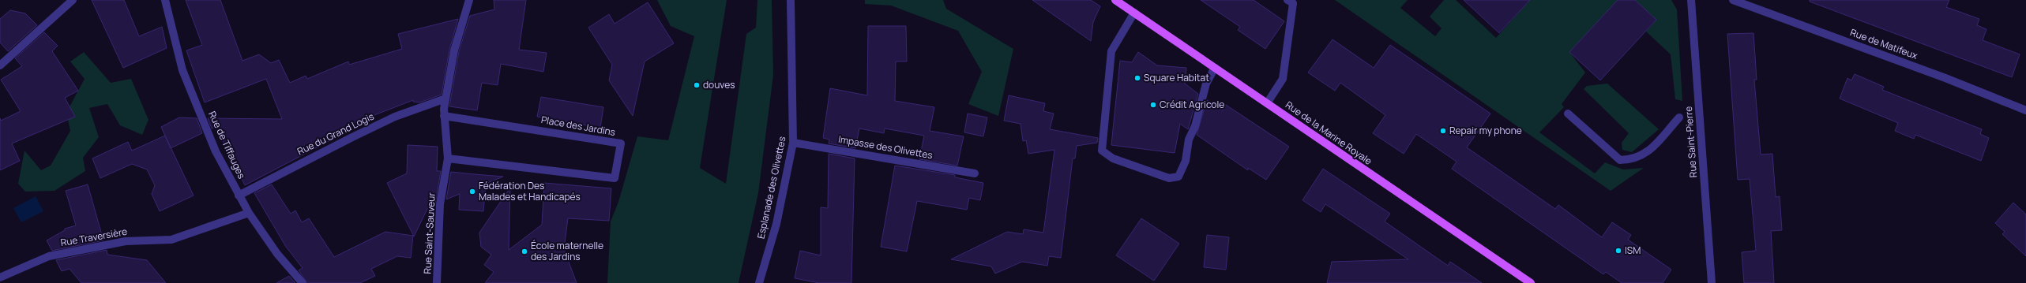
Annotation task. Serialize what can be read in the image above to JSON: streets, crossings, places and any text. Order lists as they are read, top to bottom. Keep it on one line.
{"streets":{"main road":["Rue de la Marine Royale"],"street":["Rue de Matifeux","Place des Jardins","Rue du Grand Logis","Rue Saint-Pierre","Rue de Tiffauges","Impasse des Olivettes","Esplanade des Olivettes","Rue Saint-Sauveur","Rue Traversière"]},"crossings":[["Place des Jardins","Rue Saint-Sauveur"],["Rue du Grand Logis","Rue de Tiffauges"],["Rue du Grand Logis","Rue Saint-Sauveur"],["Rue de Tiffauges","Rue Traversière"],["Impasse des Olivettes","Esplanade des Olivettes"]],"places":["Square Habitat","douves","Crédit Agricole","Repair my phone","Fédération Des Malades et Handicapés","ISM","École maternelle des Jardins"]}
